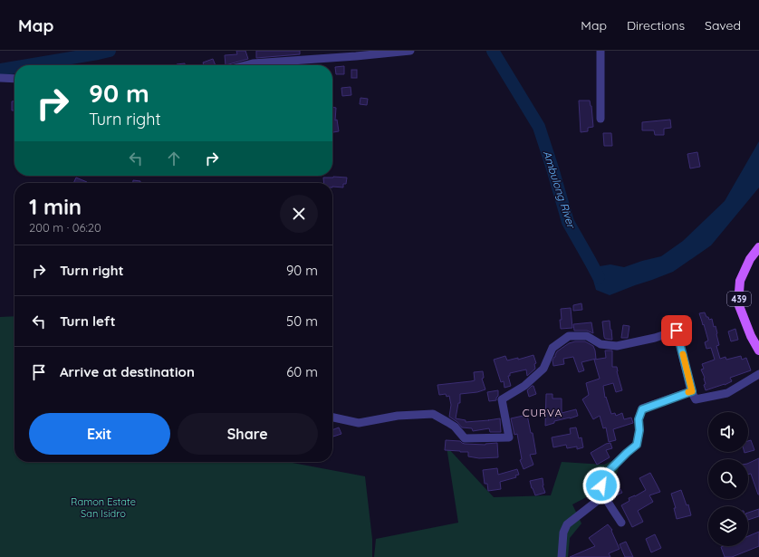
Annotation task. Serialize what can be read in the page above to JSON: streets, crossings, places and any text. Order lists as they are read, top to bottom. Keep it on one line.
{"streets":{"main road":["439"]},"districts":["CURVA"],"water":["Ambulong River"],"parks":["Ramon Estate San Isidro"],"page":{"header":"Map","nav":["Map","Directions","Saved"],"turn":["90 m","Turn right"],"heading":["1 min","200 m · 06:20"],"list":[{"name":"Turn right","value":"90 m"},{"name":"Turn left","value":"50 m"},{"name":"Arrive at destination","value":"60 m"}],"buttons":["Exit","Share"]}}
